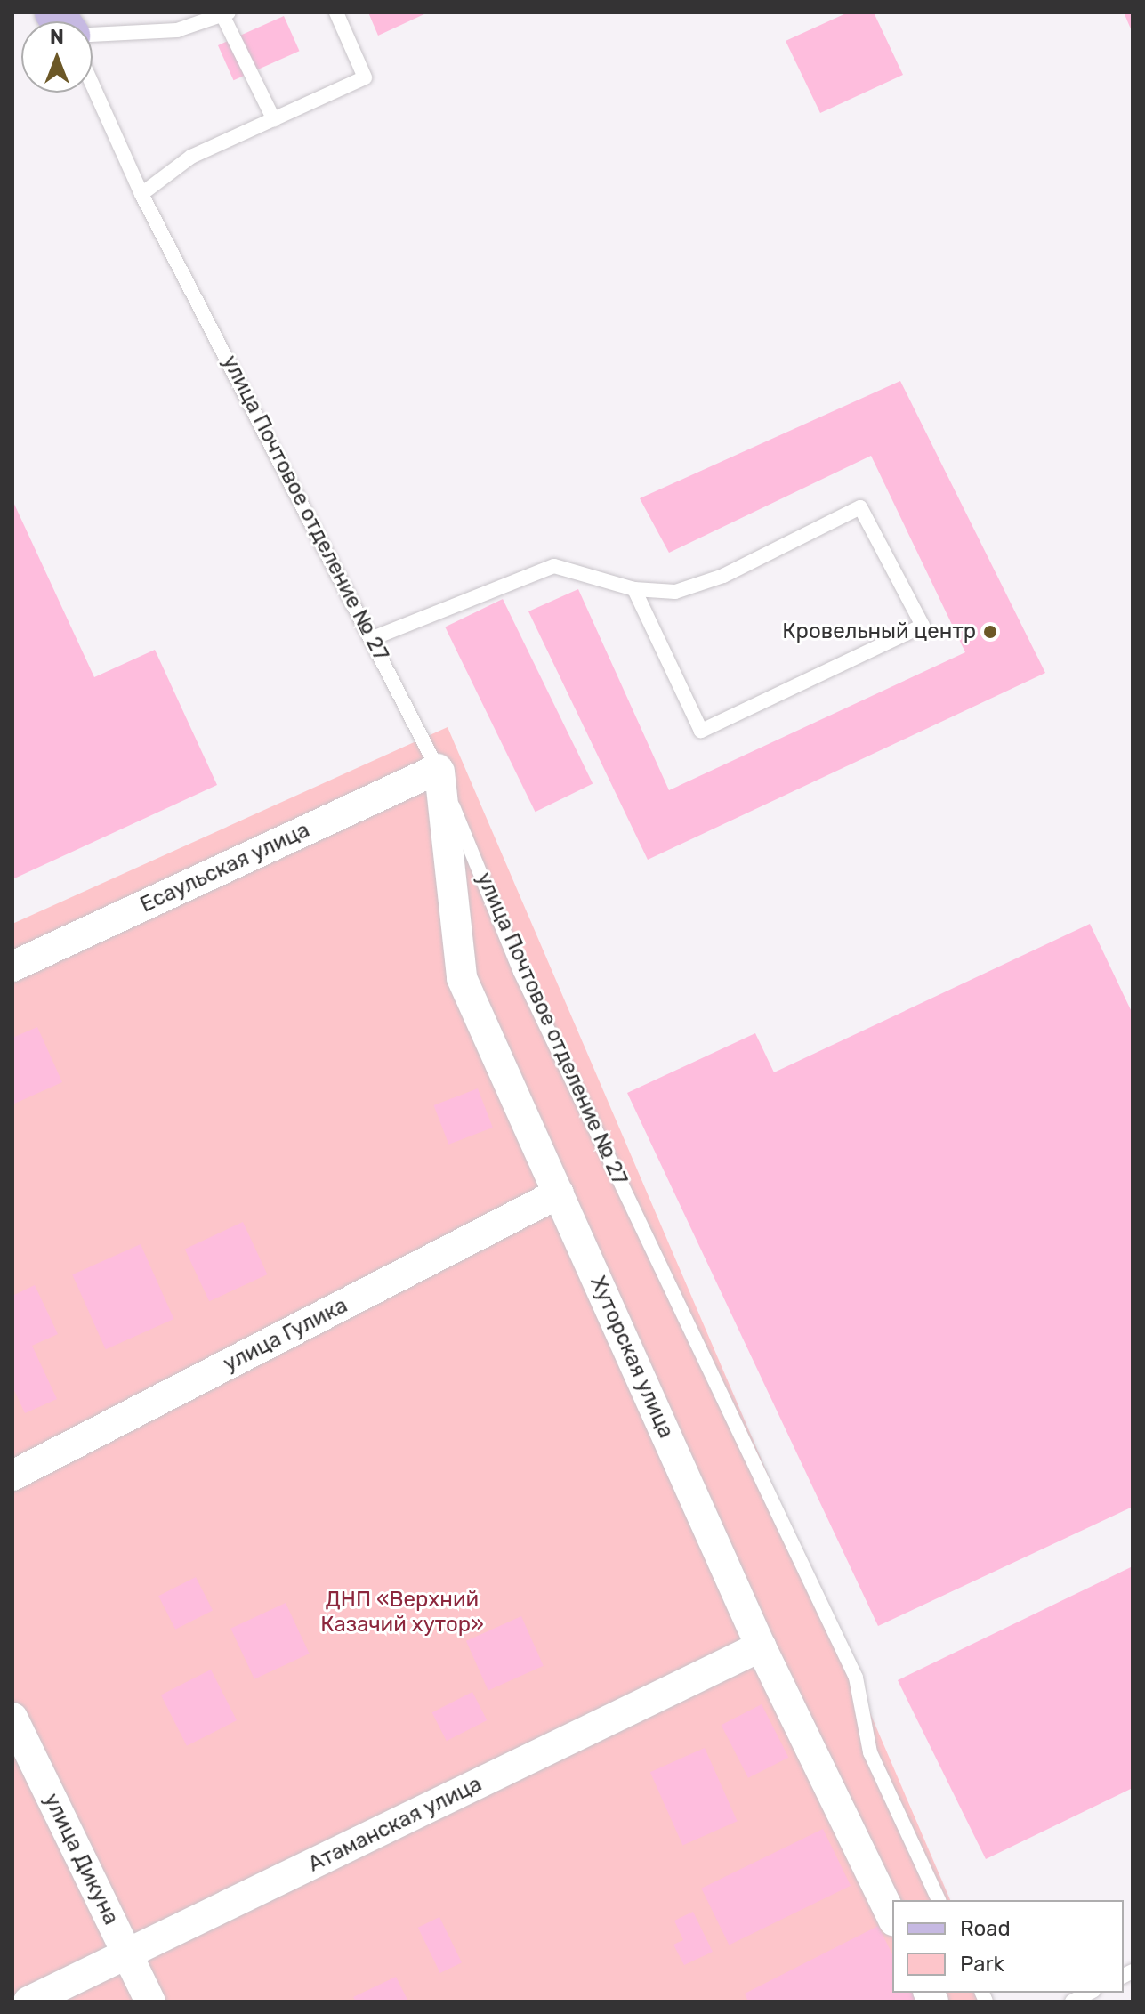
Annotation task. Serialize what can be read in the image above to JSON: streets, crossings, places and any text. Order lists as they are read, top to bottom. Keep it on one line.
{"streets":{"street":["Есаульская улица","улица Гулика","Хуторская улица","Атаманская улица","улица Дикуна"],"lane":["улица Почтовое отделение № 27"]},"crossings":[["улица Почтовое отделение № 27","Есаульская улица"],["улица Почтовое отделение № 27","Хуторская улица"],["Есаульская улица","Хуторская улица"],["улица Гулика","Хуторская улица"],["Хуторская улица","Атаманская улица"],["Атаманская улица","улица Дикуна"]],"parks":["ДНП «Верхний Казачий хутор»"],"places":["Кровельный центр"],"legend":["Road","Park"],"north":"top"}
